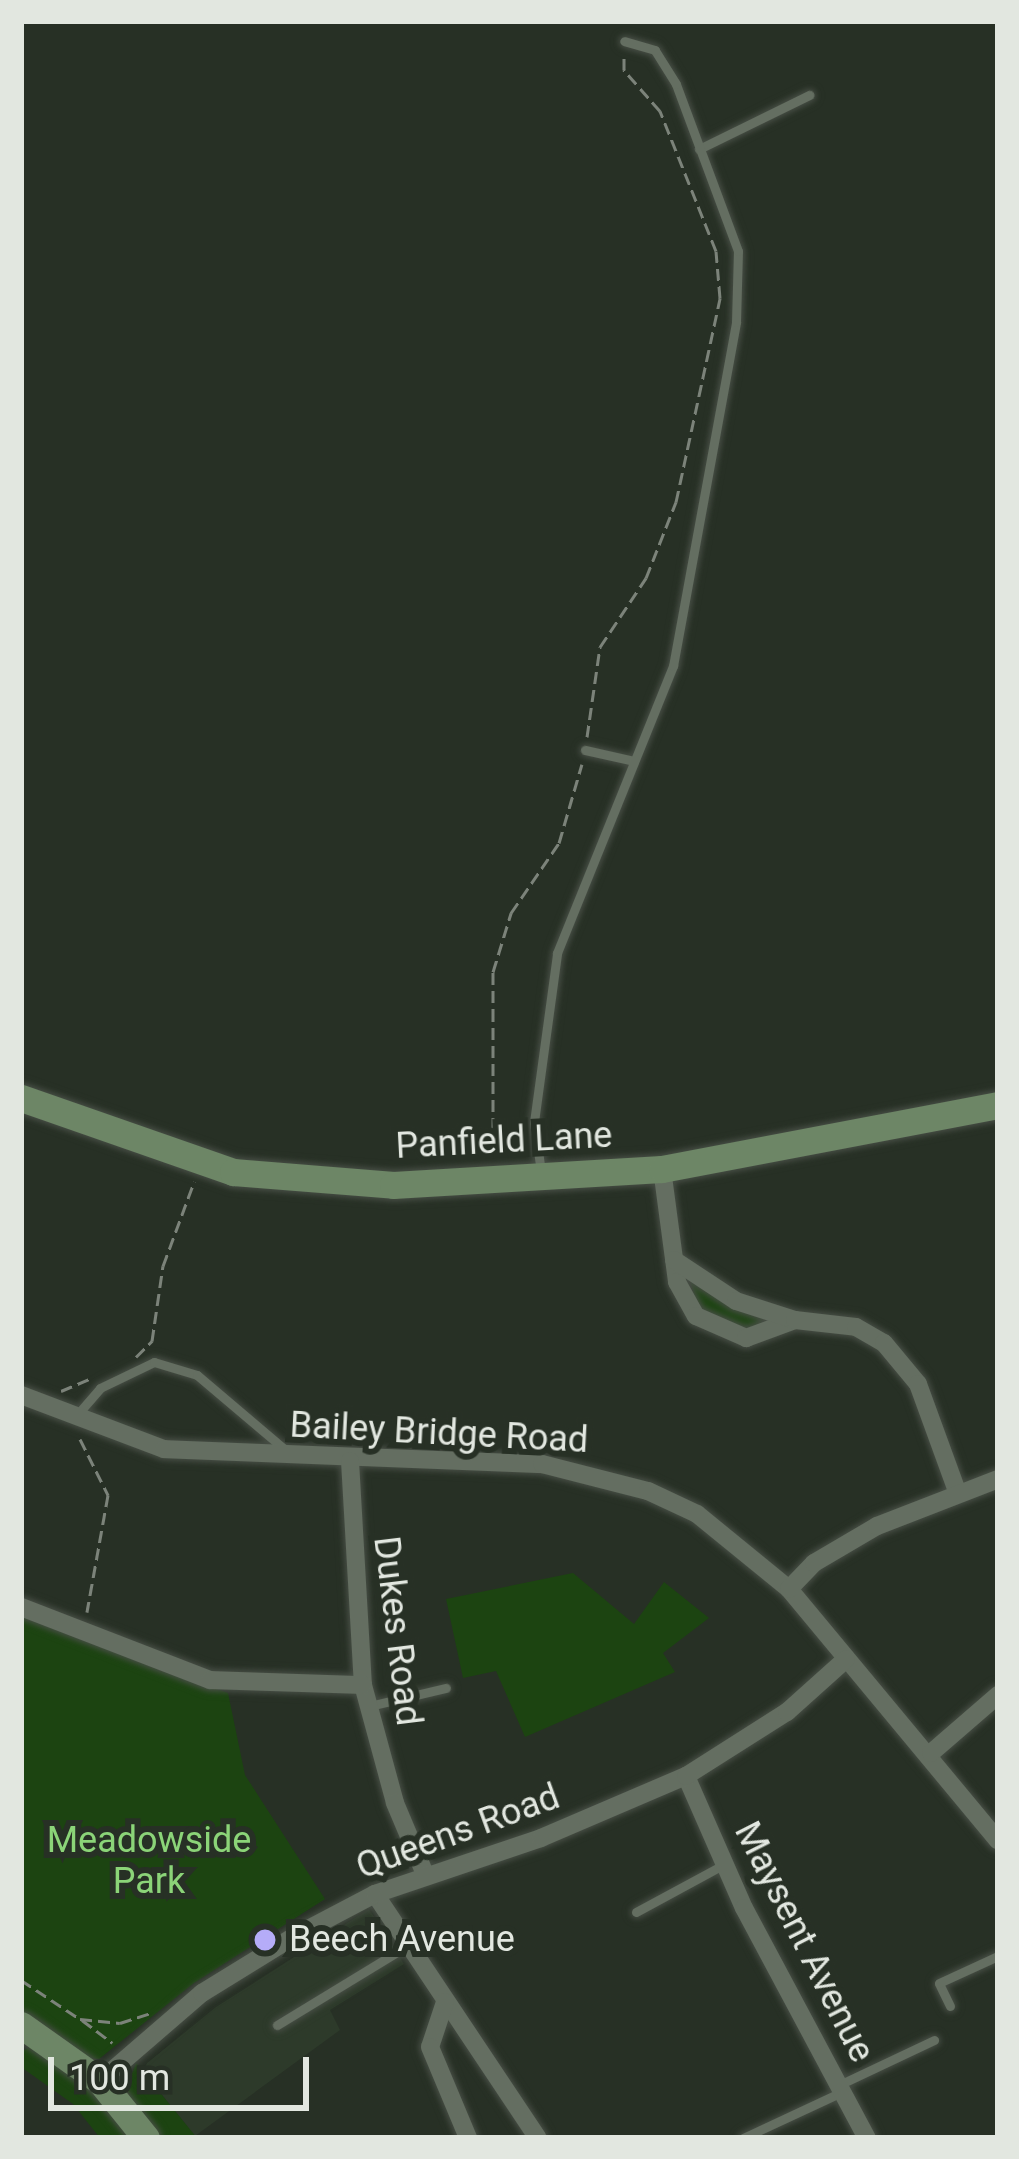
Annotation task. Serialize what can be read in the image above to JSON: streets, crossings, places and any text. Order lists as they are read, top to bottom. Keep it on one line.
{"streets":{"street":["Panfield Lane","Bailey Bridge Road","Dukes Road","Queens Road","Maysent Avenue"]},"crossings":[["Bailey Bridge Road","Dukes Road"],["Bailey Bridge Road","Queens Road"],["Dukes Road","Queens Road"],["Queens Road","Maysent Avenue"]],"parks":["Meadowside Park"],"places":["Beech Avenue"],"scale_bar":"100 m"}
